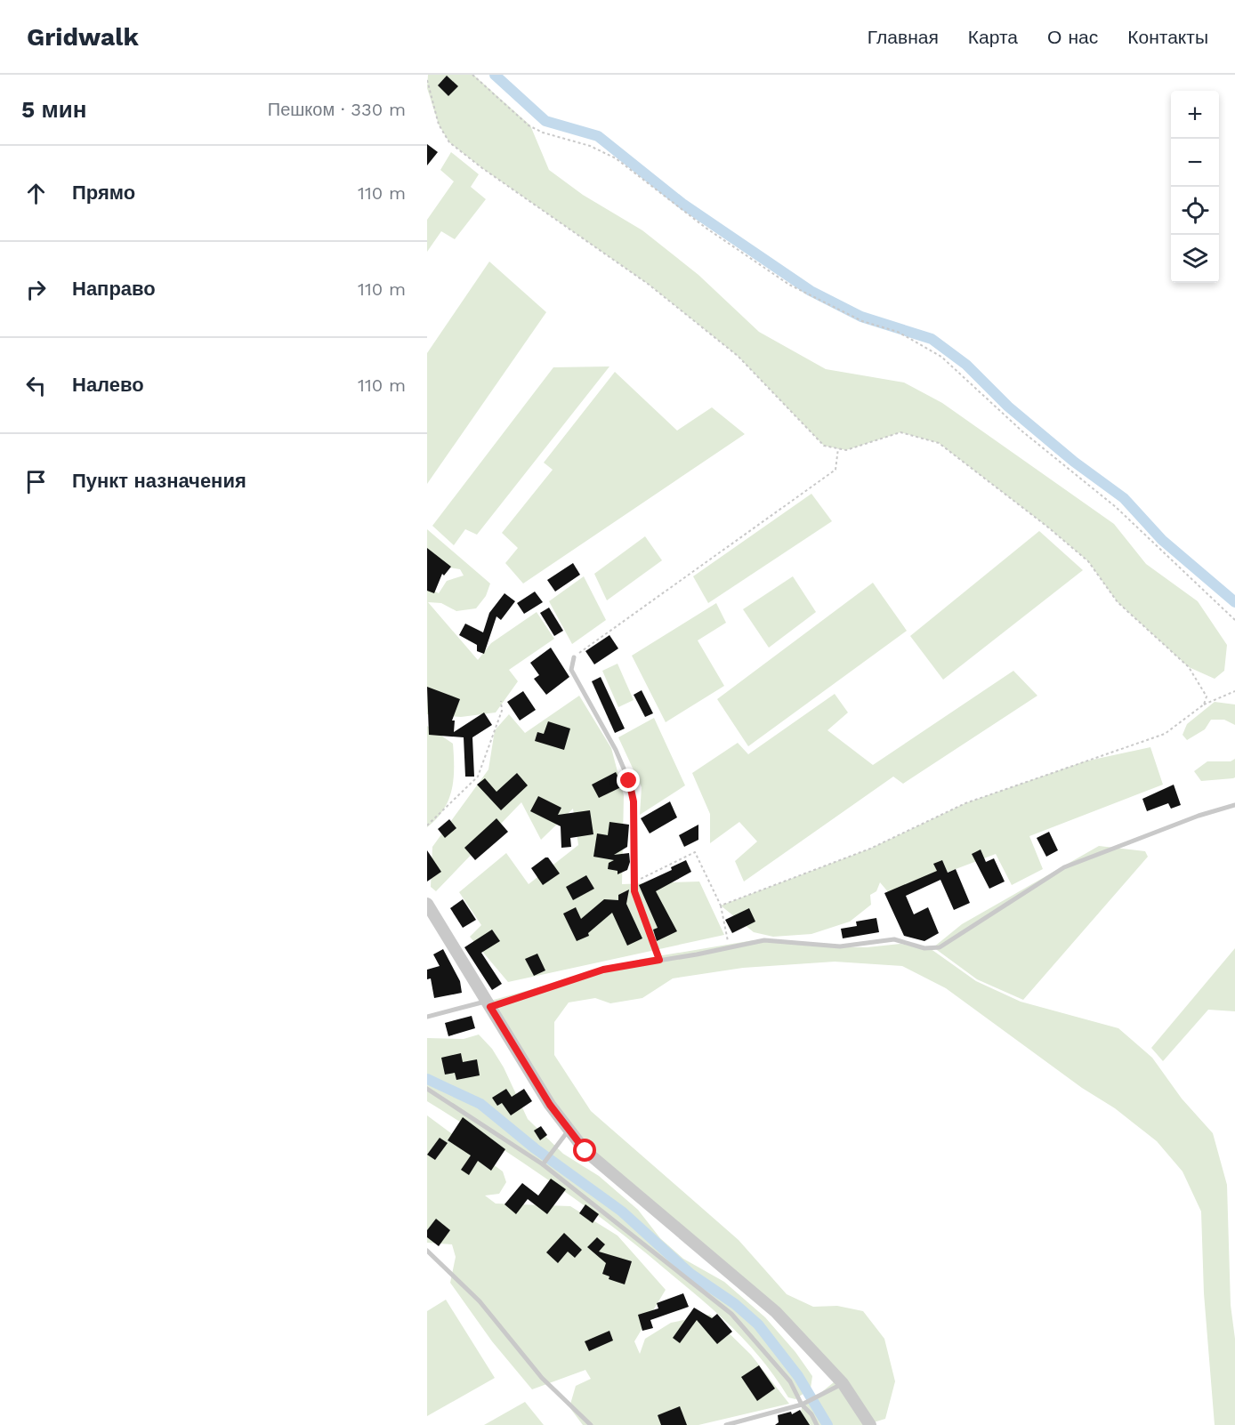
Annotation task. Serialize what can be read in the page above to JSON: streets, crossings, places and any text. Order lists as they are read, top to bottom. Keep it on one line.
{"page":{"header":"Gridwalk","nav":["Главная","Карта","О нас","Контакты"],"heading":["5 мин","Пешком · 330 m"],"map_buttons":["+","−"],"list":[["Прямо","110 m"],["Направо","110 m"],["Налево","110 m"],"Пункт назначения"]}}
